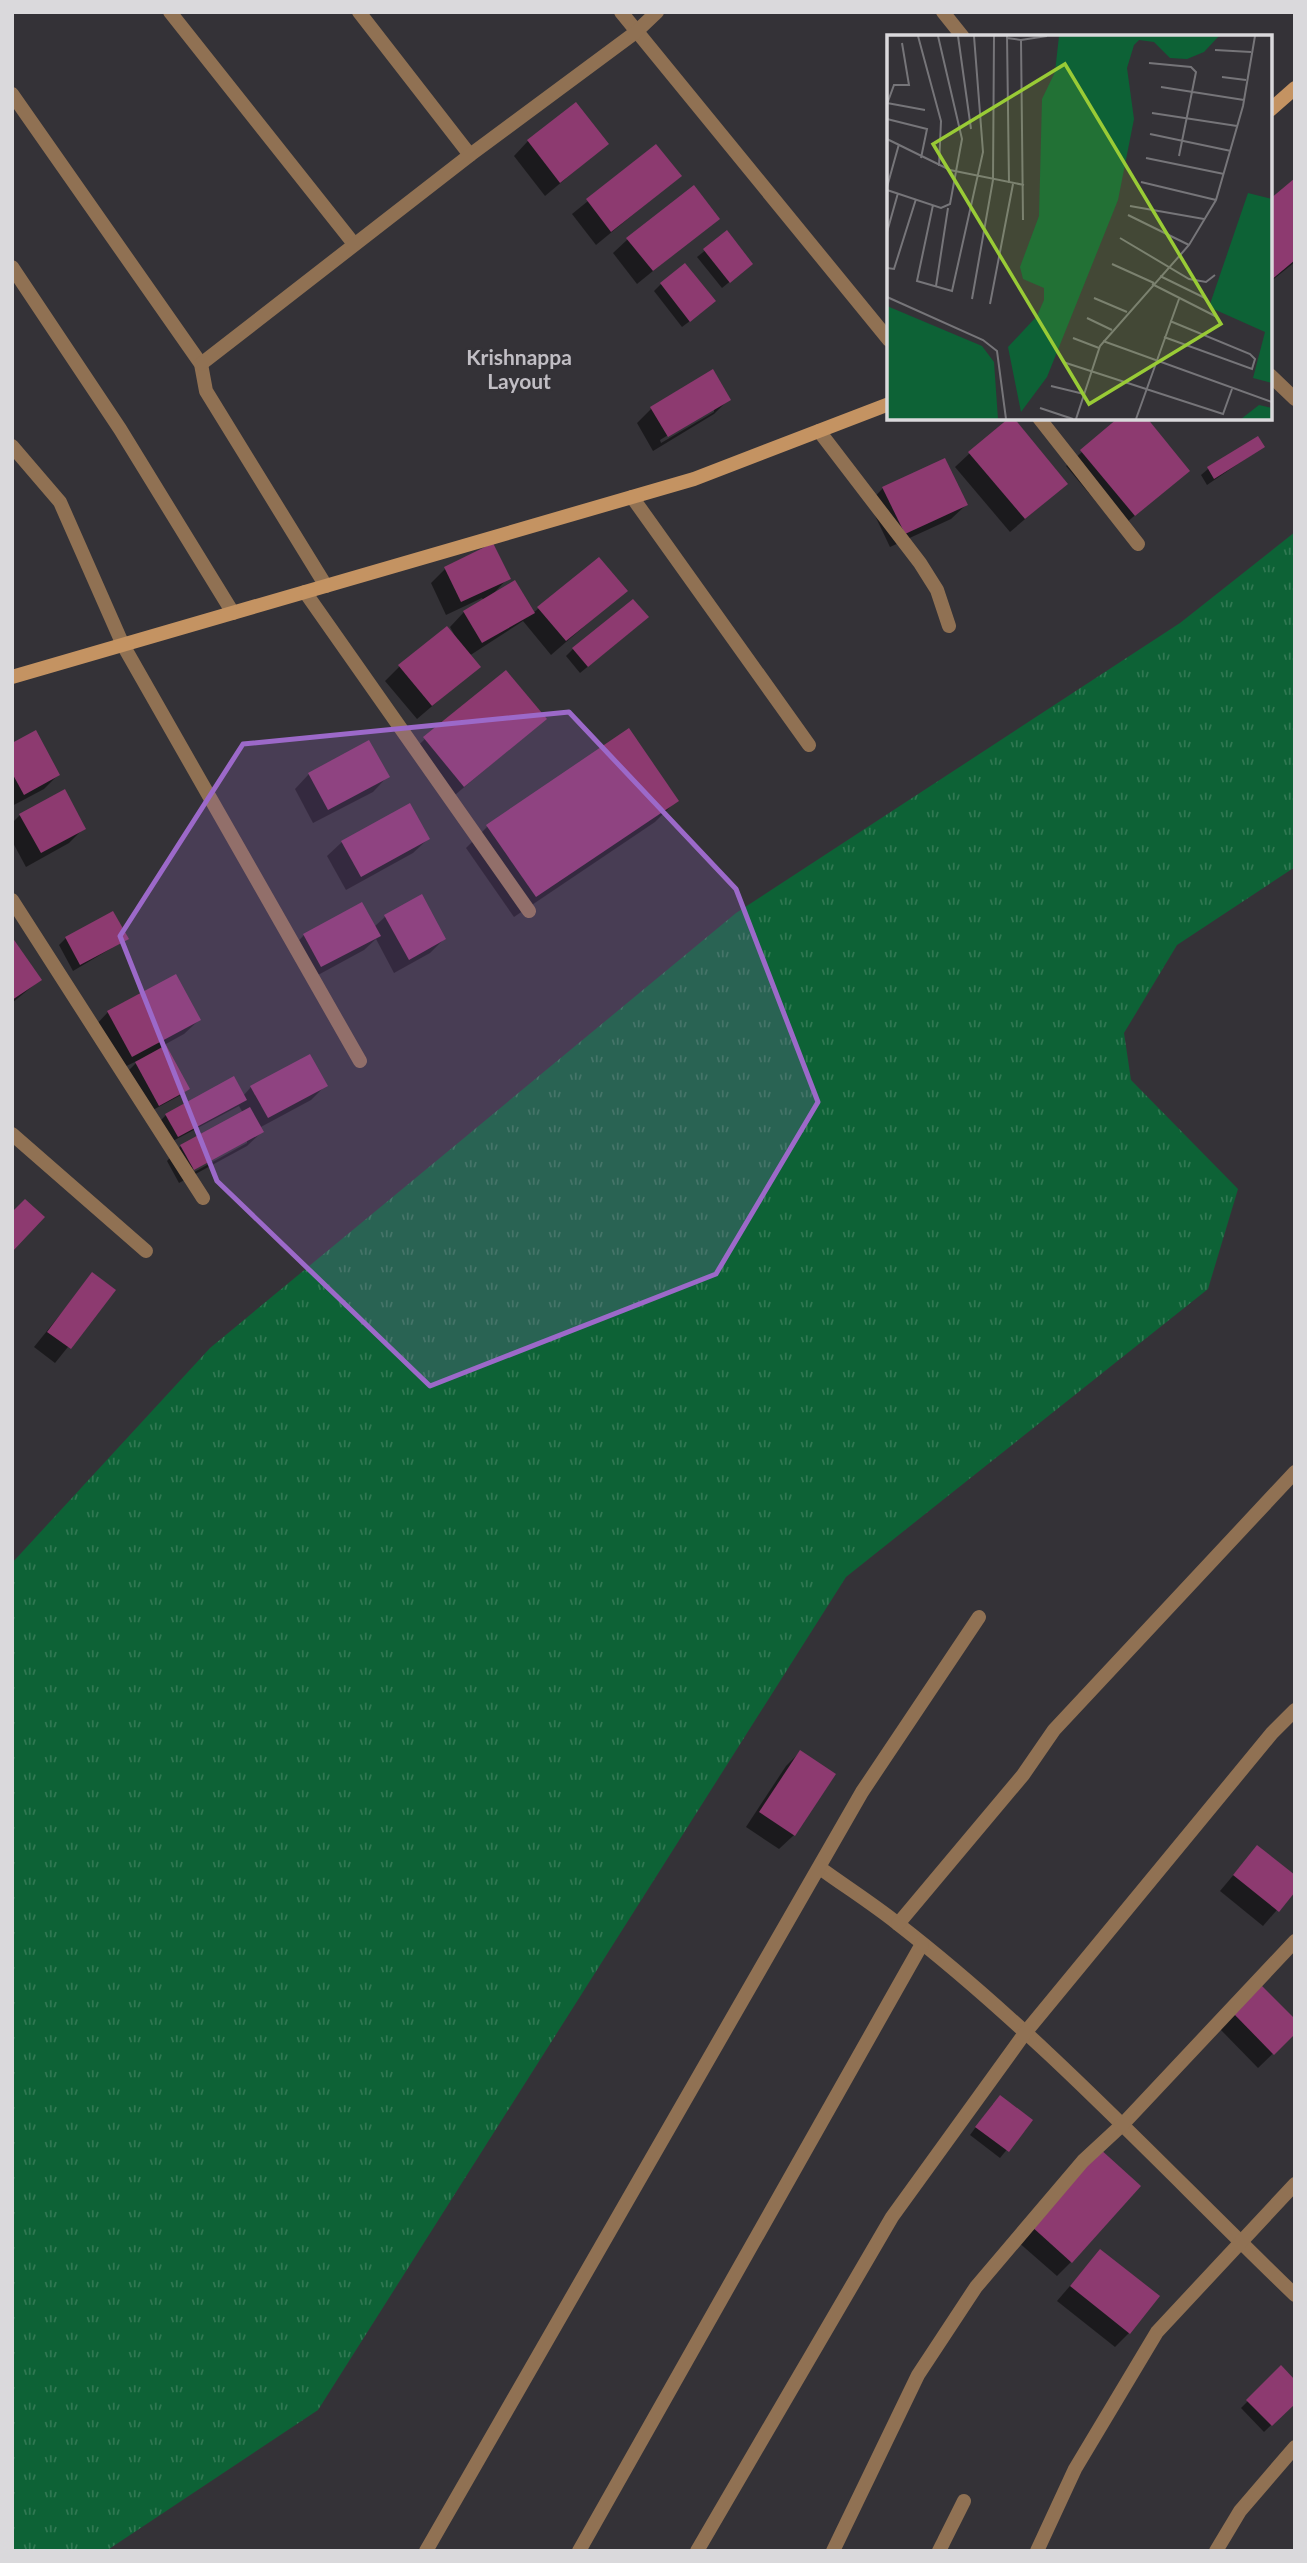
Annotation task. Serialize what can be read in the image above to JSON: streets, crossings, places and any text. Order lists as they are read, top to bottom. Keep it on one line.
{"districts":["Krishnappa Layout"]}
